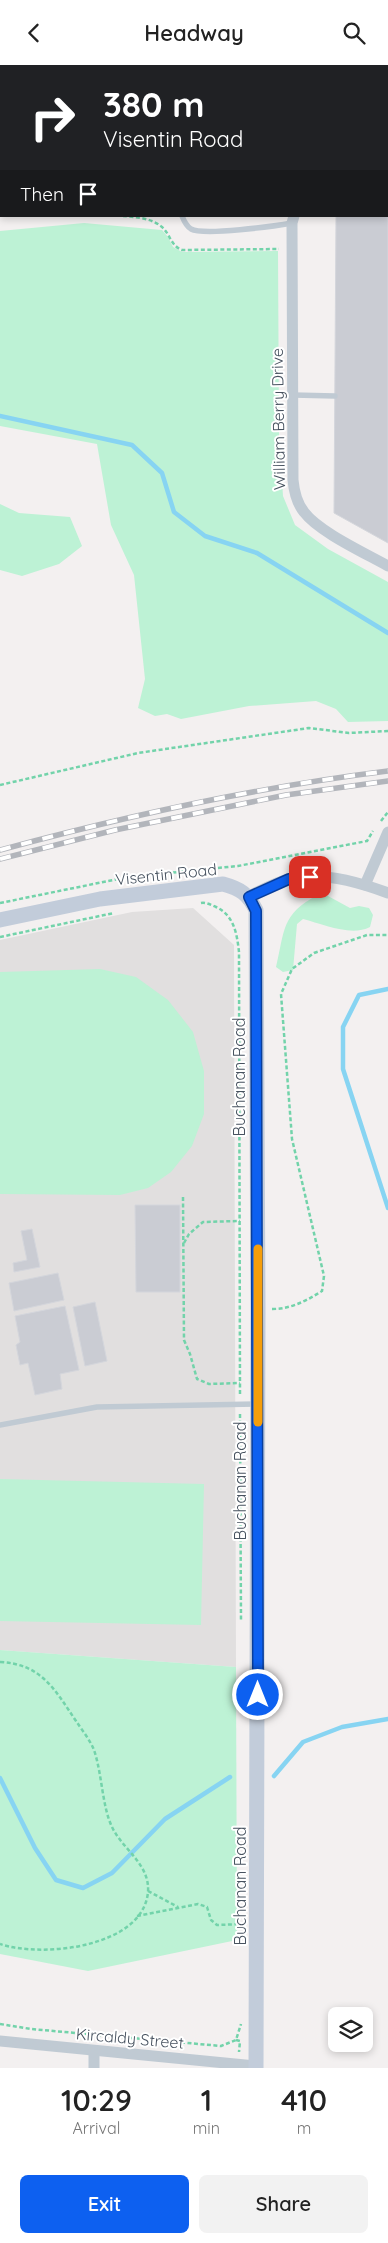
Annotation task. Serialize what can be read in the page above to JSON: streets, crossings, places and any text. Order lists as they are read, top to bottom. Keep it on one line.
{"streets":{"main road":["Visentin Road","Buchanan Road"],"street":["William Berry Drive","Kircaldy Street"]},"crossings":[["Visentin Road","Buchanan Road"],["Buchanan Road","Kircaldy Street"]],"page":{"header":"Headway","turn":["380 m","Visentin Road"],"then":"Then","eta":["10:29","Arrival","1","min","410","m"],"buttons":["Exit","Share"]}}
